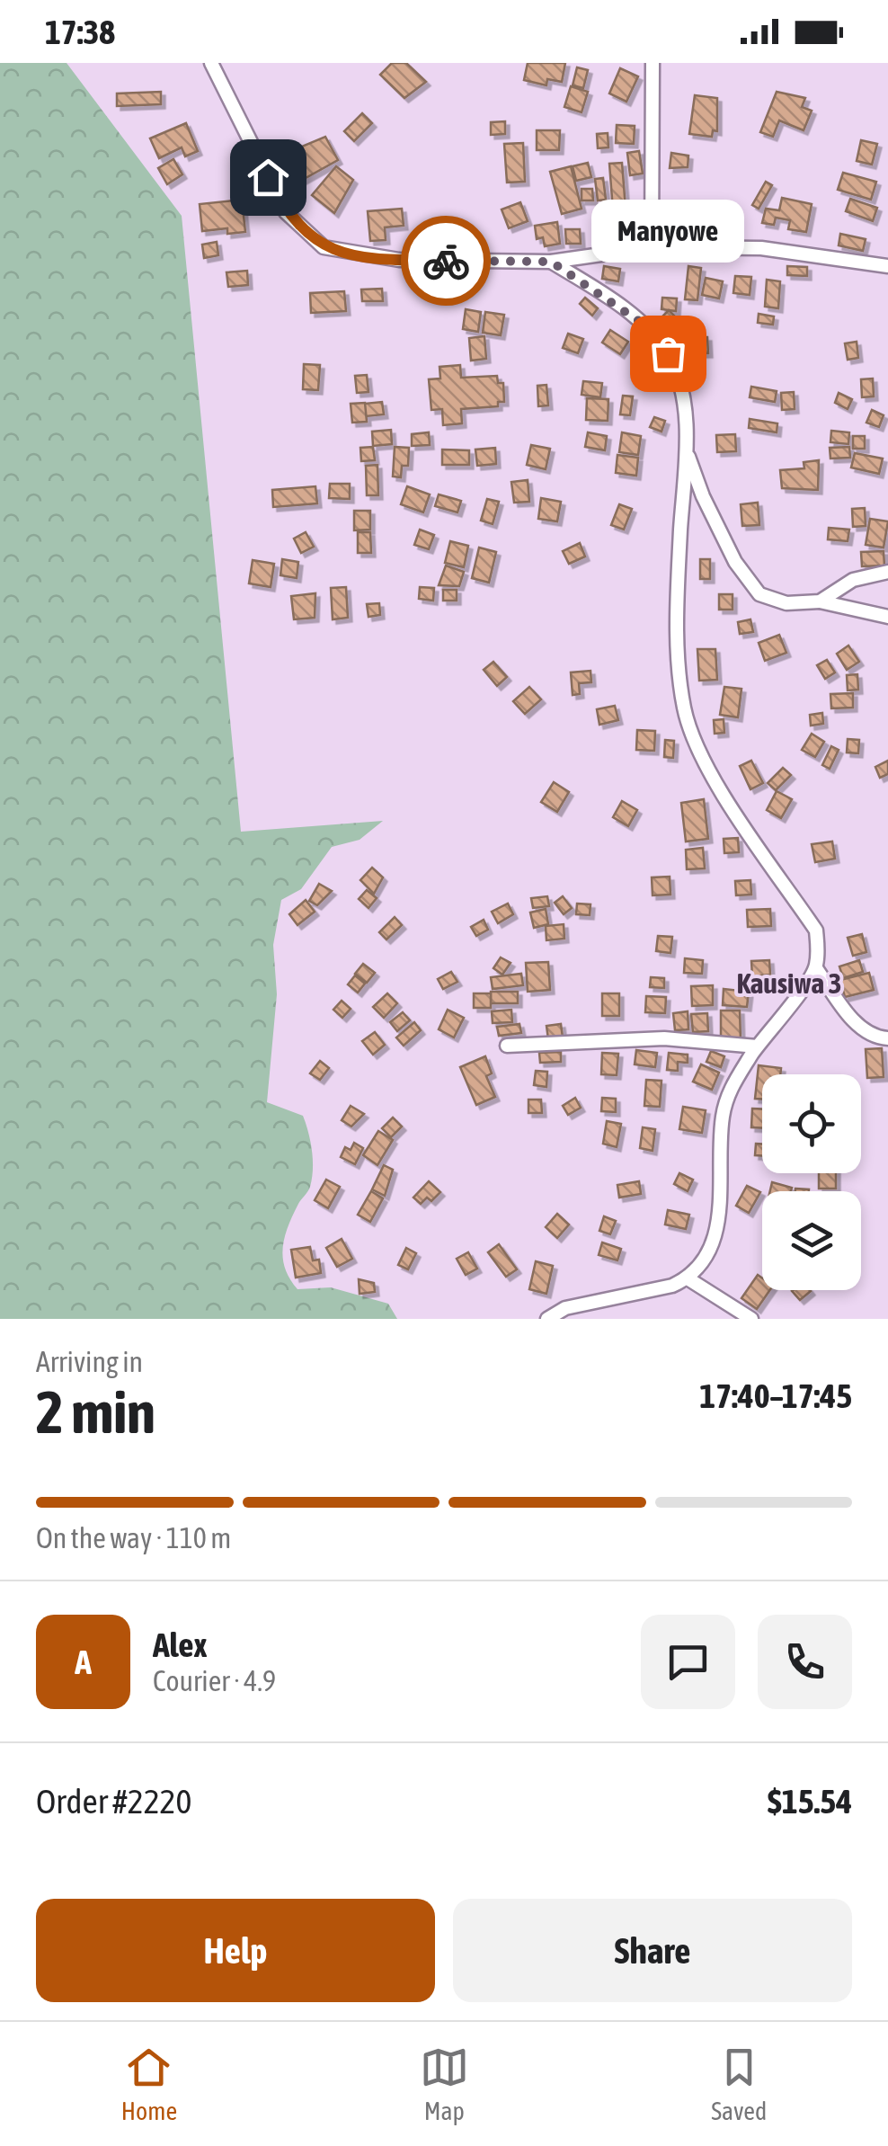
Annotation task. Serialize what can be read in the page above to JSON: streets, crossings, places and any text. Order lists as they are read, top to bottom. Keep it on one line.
{"districts":["Kausiwa 3"],"places":["Manyowe"],"page":{"status":"17:38","bubble":"Manyowe","heading":["2 min","Arriving in","17:40–17:45"],"panel":["Alex","Courier · 4.9","Order #2220","$15.54"],"bar":"On the way · 110 m","round":"A","buttons":["Help","Share"],"tabs":["Home","Map","Saved"]}}
